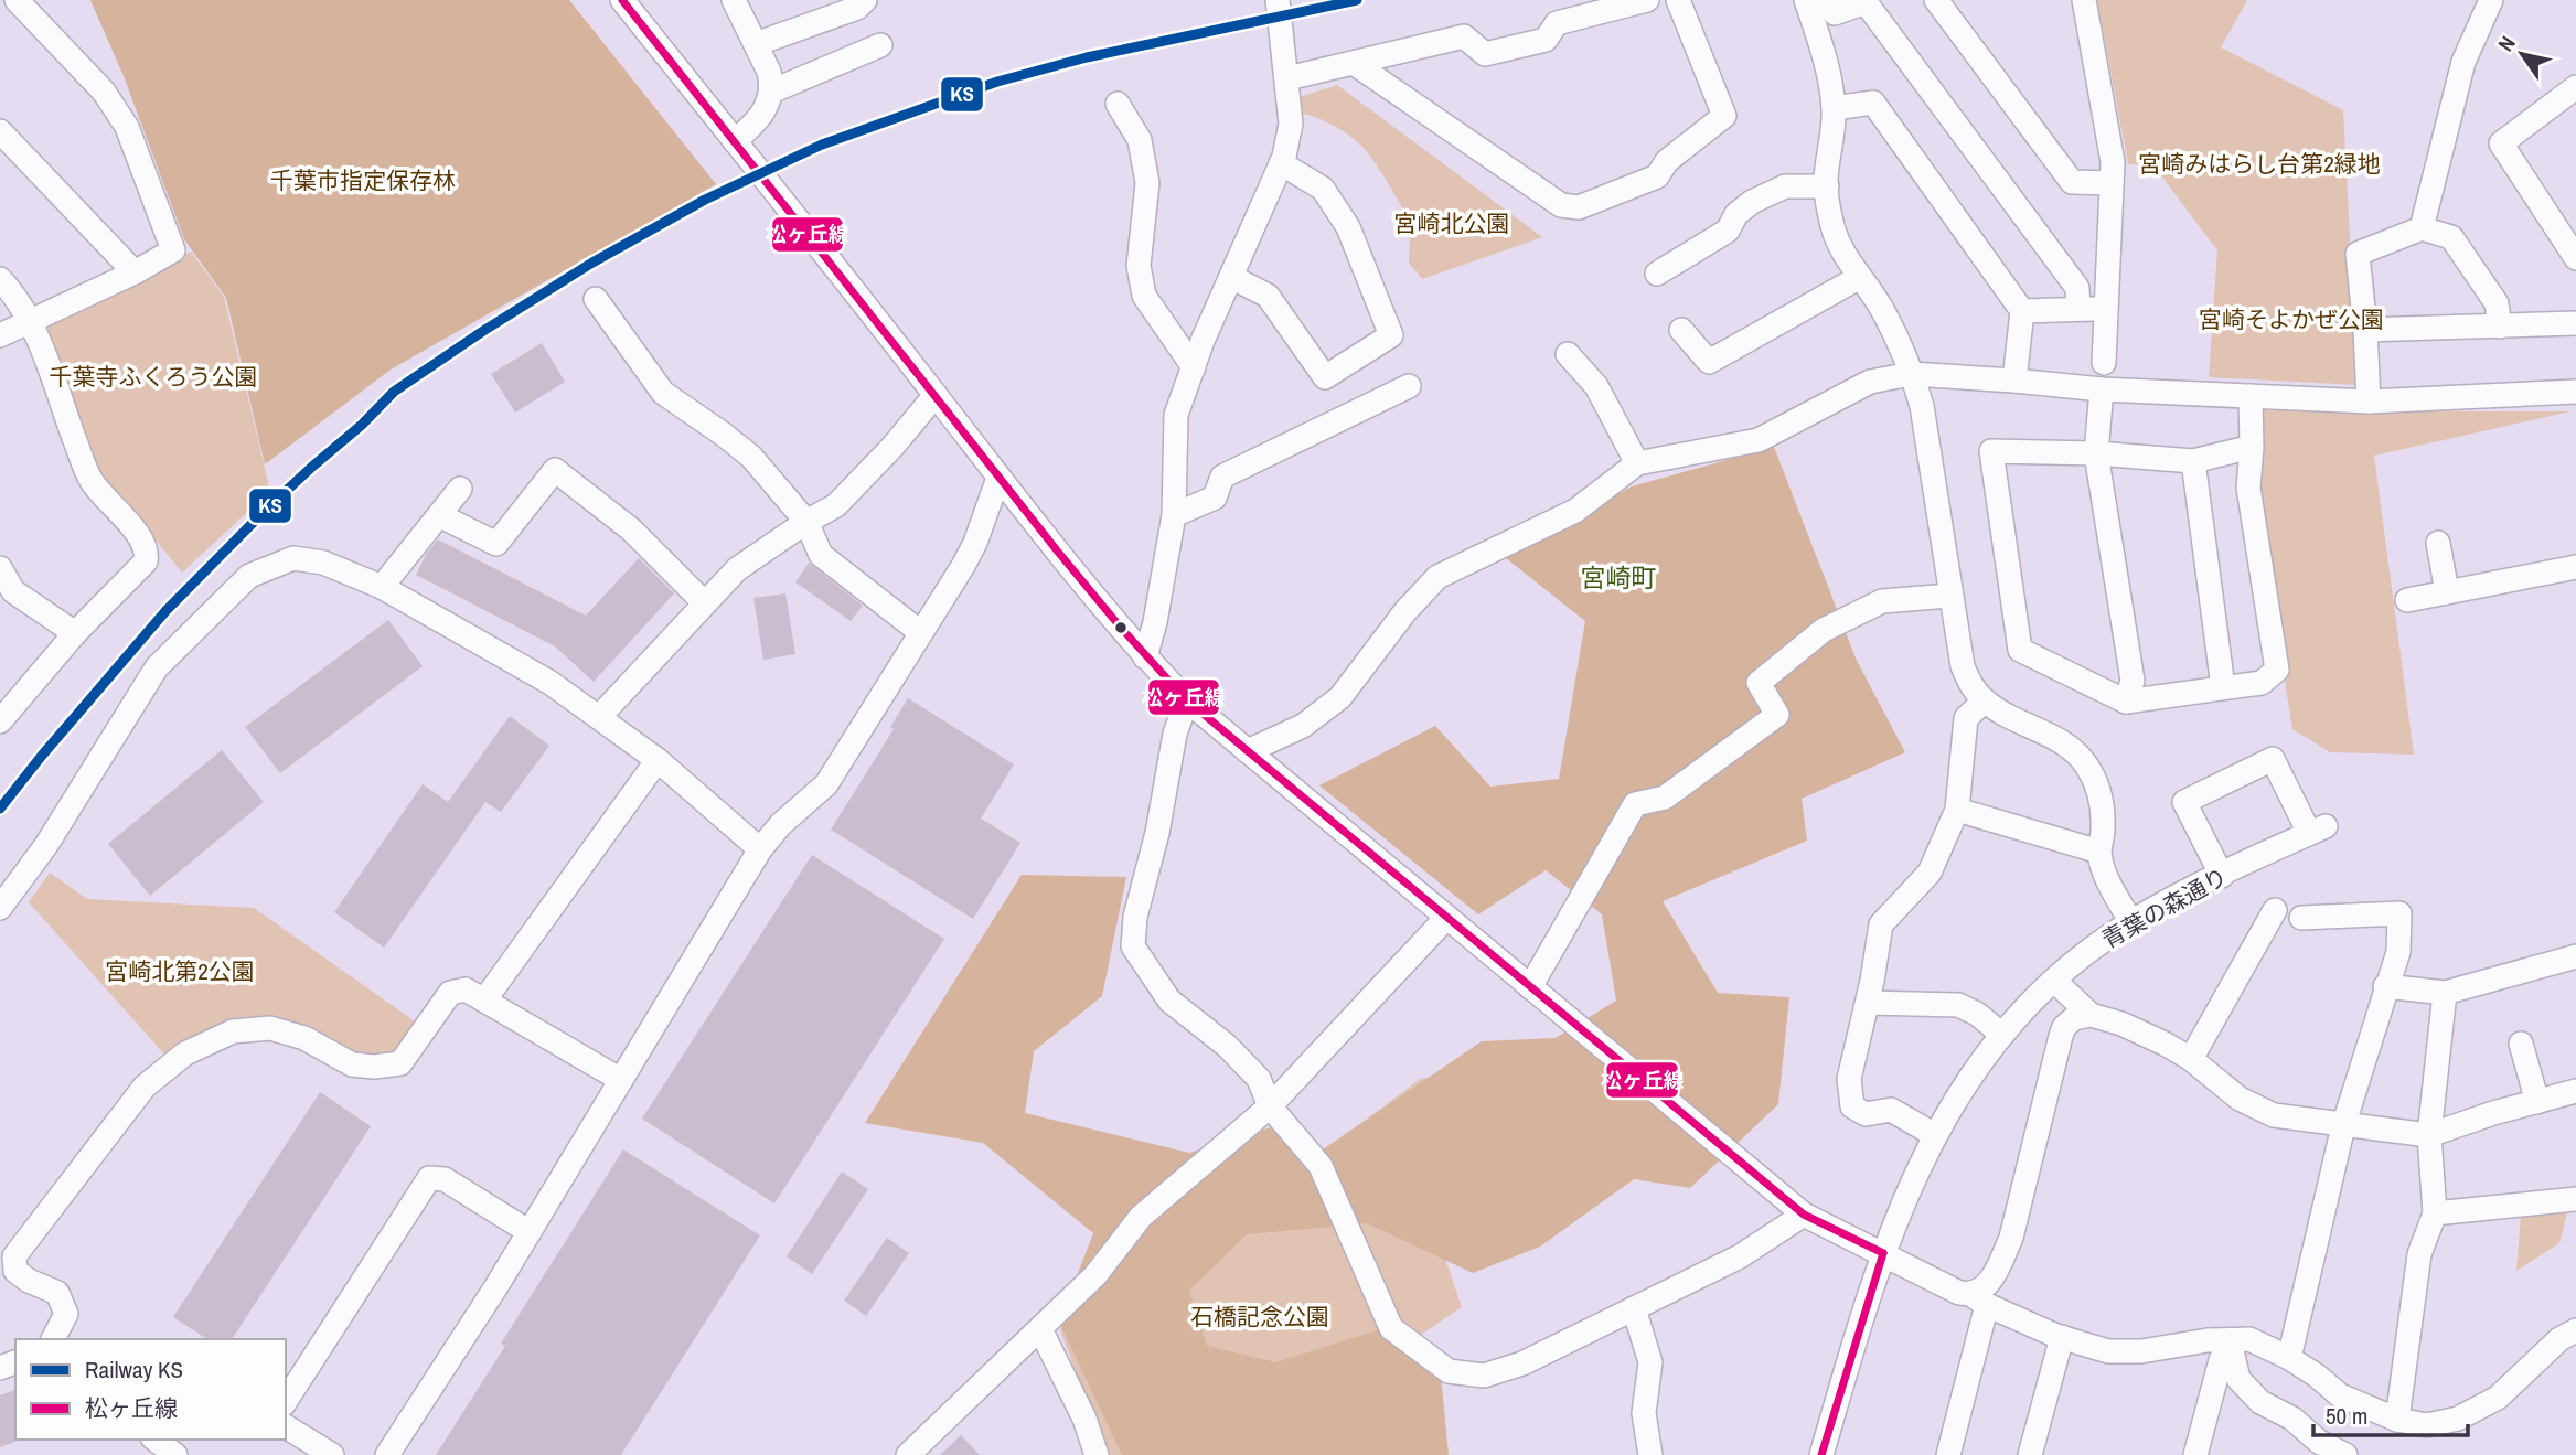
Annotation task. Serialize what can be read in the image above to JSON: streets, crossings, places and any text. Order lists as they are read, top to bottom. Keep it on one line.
{"streets":{"street":["青葉の森通り"]},"districts":["宮崎町"],"parks":["宮崎みはらし台第2緑地","千葉市指定保存林","宮崎北公園","宮崎そよかぜ公園","千葉寺ふくろう公園","宮崎北第2公園","石橋記念公園"],"lines":["rail line KS","transit line 松ヶ丘線"],"legend":["Railway KS","松ヶ丘線"],"scale_bar":"50 m","north":"top left"}
